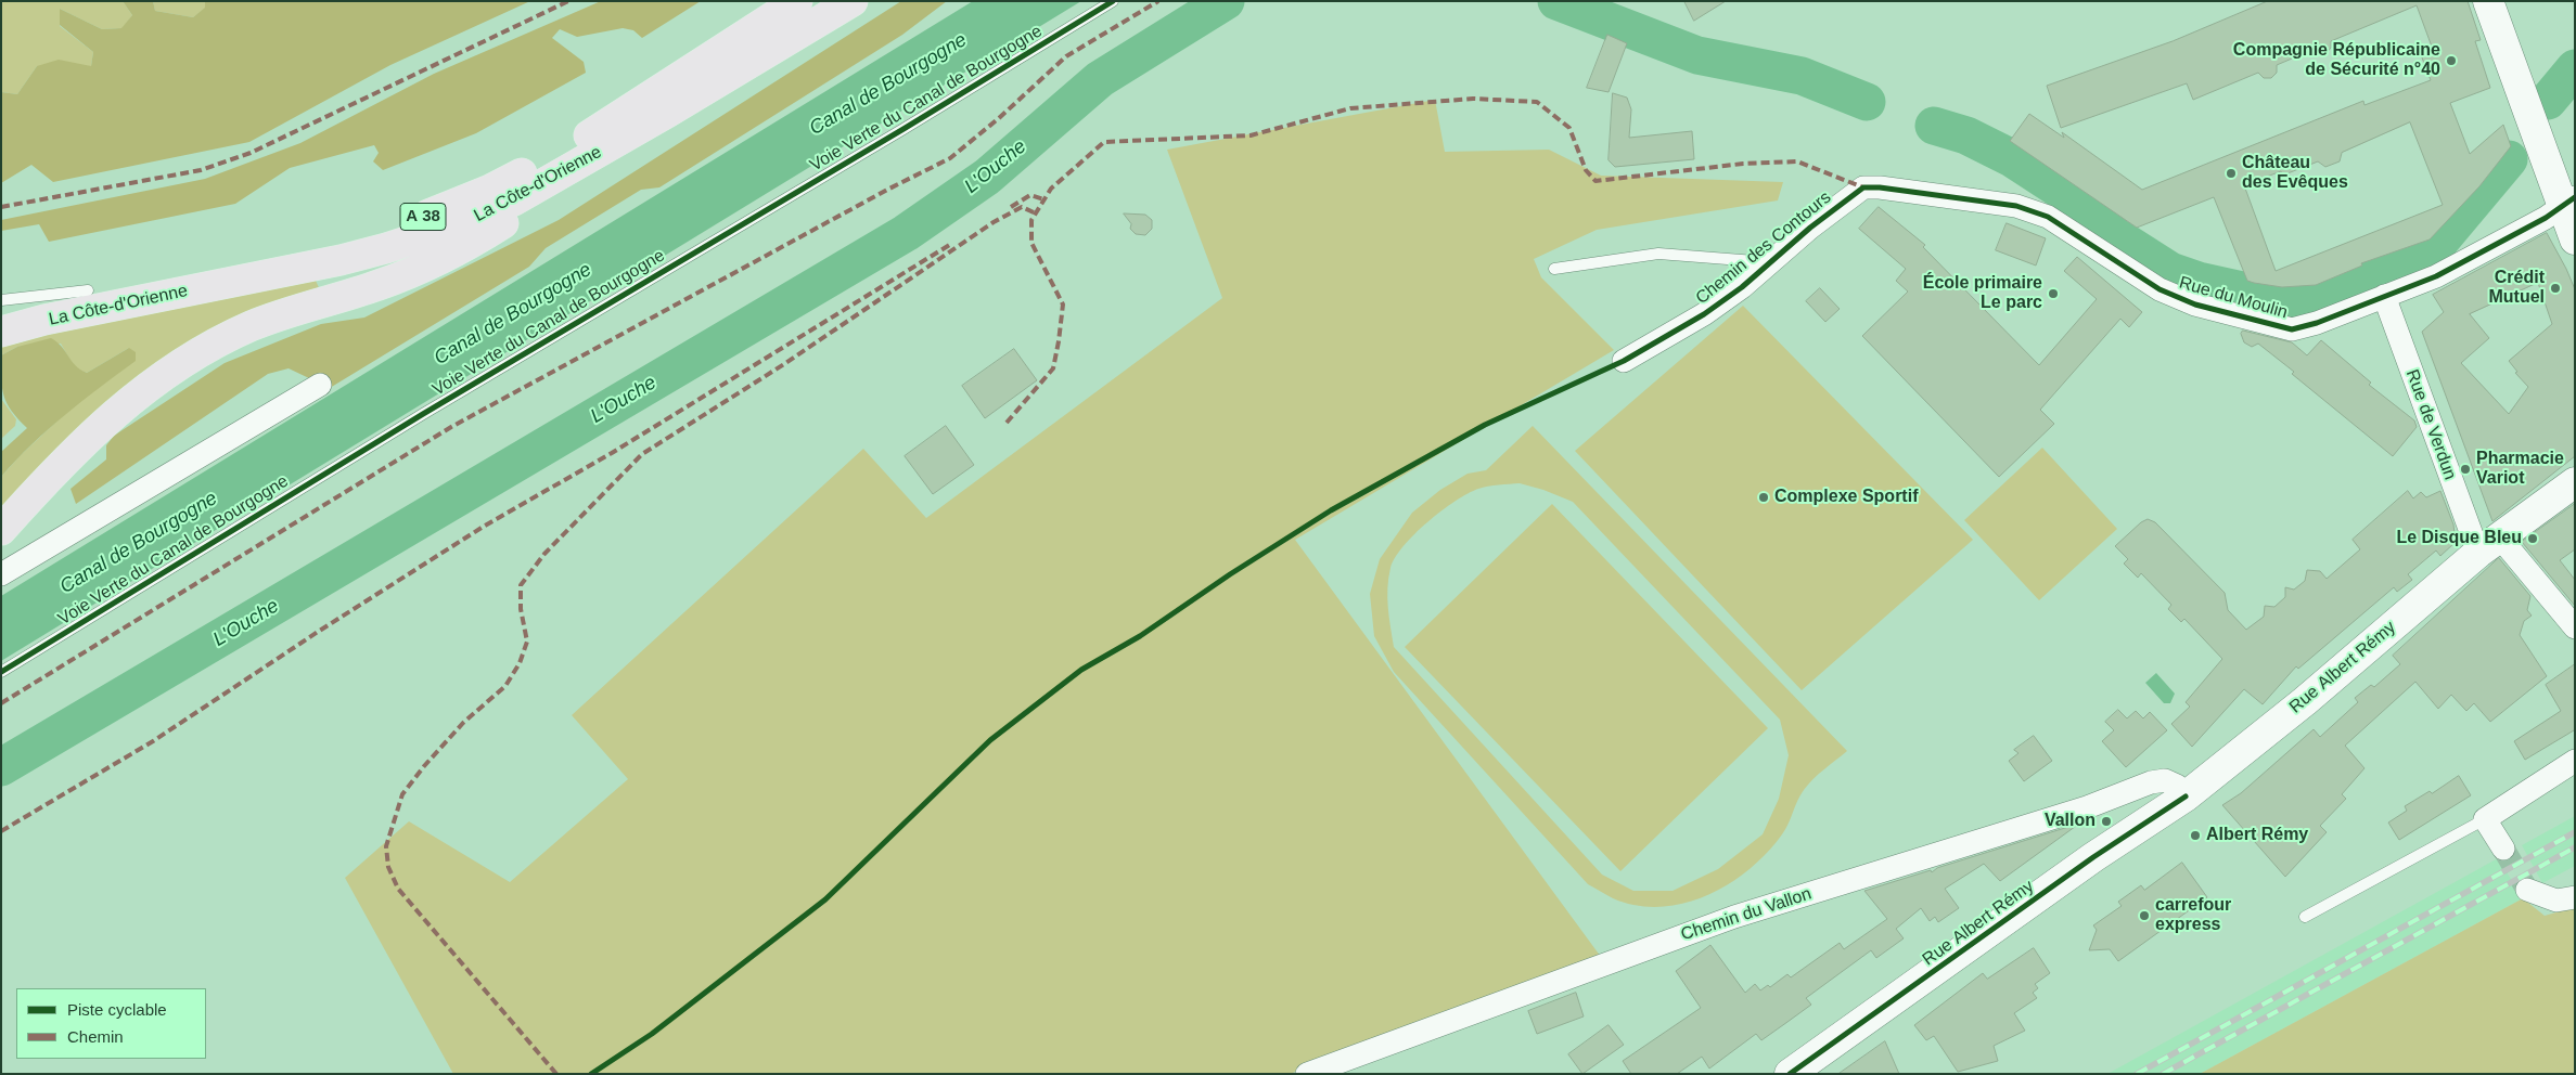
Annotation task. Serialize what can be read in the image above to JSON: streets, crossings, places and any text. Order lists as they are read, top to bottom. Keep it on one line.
{"streets":{"highway":["La Côte-d'Orienne","A 38"],"main road":["Rue Albert Rémy"],"street":["Chemin des Contours","Rue du Moulin","Rue de Verdun","Chemin du Vallon"],"lane":["Voie Verte du Canal de Bourgogne"]},"crossings":[["Chemin des Contours","Rue du Moulin"],["Rue du Moulin","Rue de Verdun"],["Rue de Verdun","Rue Albert Rémy"],["Rue Albert Rémy","Chemin du Vallon"]],"water":["Canal de Bourgogne","L'Ouche"],"places":["Compagnie Républicaine de Sécurité n°40","Château des Evêques","Crédit Mutuel","École primaire Le parc","Pharmacie Variot","Complexe Sportif","Le Disque Bleu","Vallon","Albert Rémy","carrefour express"],"legend":["Piste cyclable","Chemin"]}
